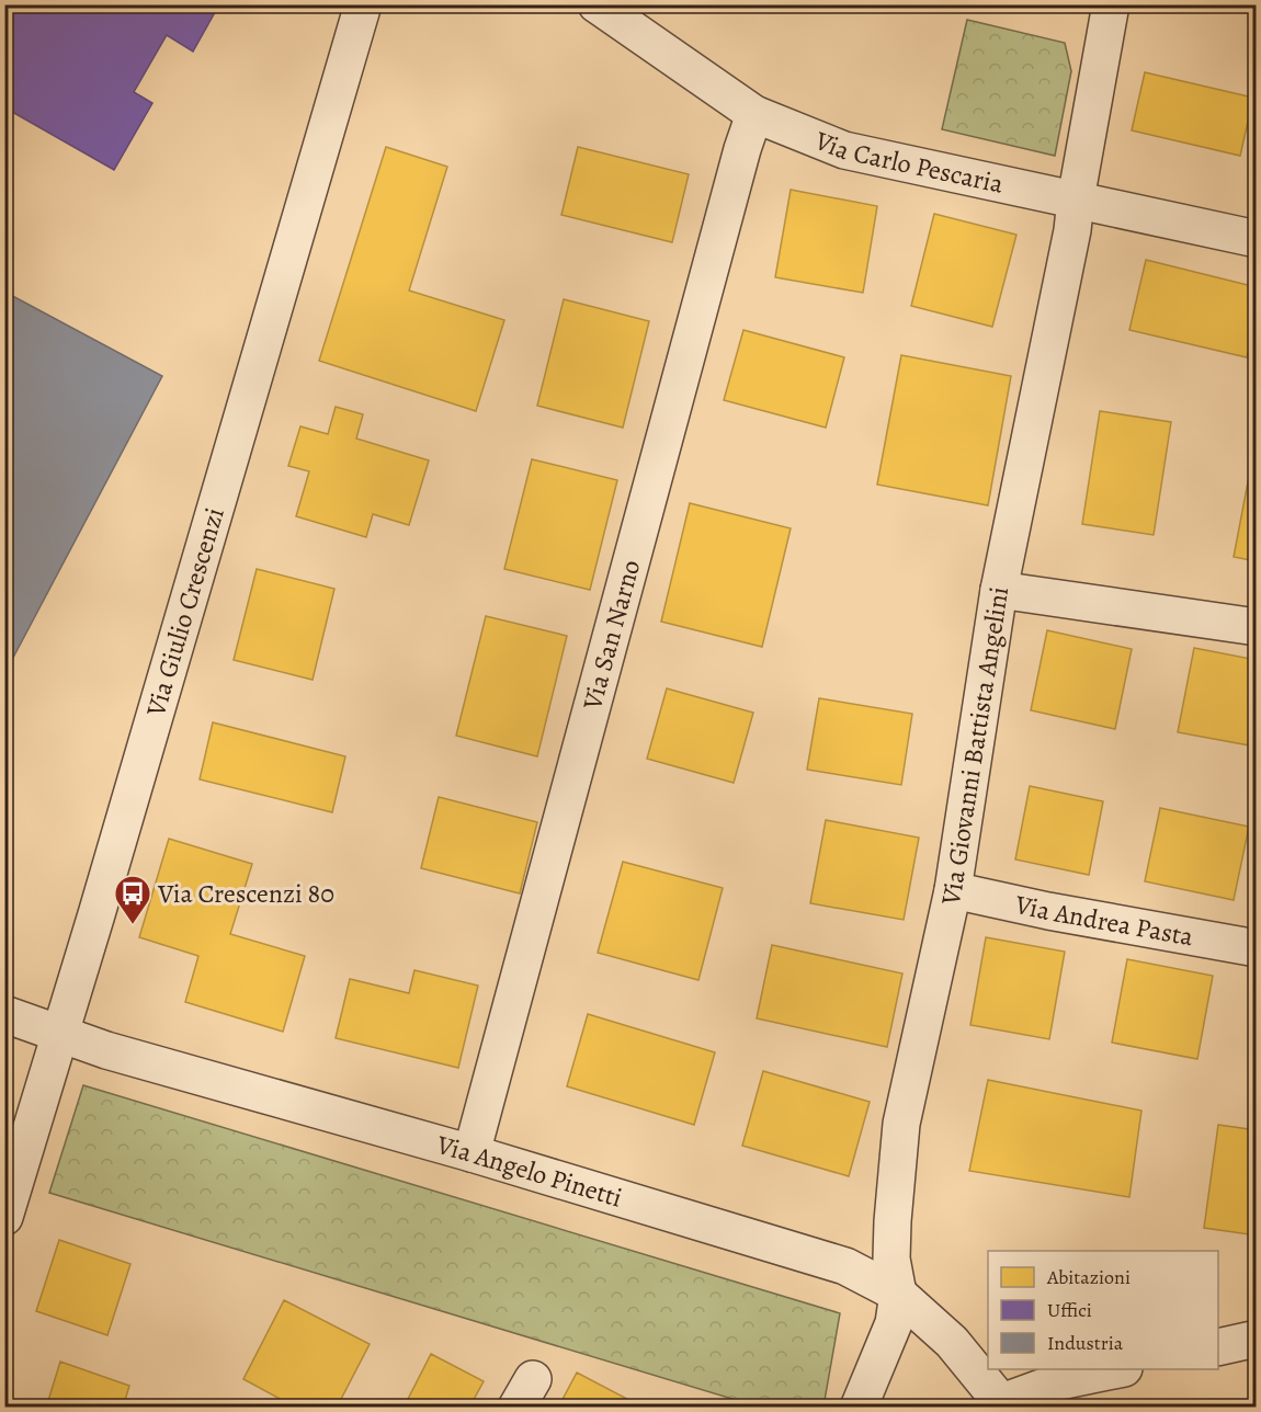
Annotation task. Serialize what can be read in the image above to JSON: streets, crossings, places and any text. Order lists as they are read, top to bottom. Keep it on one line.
{"streets":{"street":["Via Carlo Pescaria","Via Giulio Crescenzi","Via San Narno","Via Giovanni Battista Angelini","Via Andrea Pasta","Via Angelo Pinetti"]},"crossings":[["Via Carlo Pescaria","Via San Narno"],["Via Carlo Pescaria","Via Giovanni Battista Angelini"],["Via Giulio Crescenzi","Via Angelo Pinetti"],["Via San Narno","Via Angelo Pinetti"],["Via Giovanni Battista Angelini","Via Andrea Pasta"],["Via Giovanni Battista Angelini","Via Angelo Pinetti"]],"places":{"bus stop":["Via Crescenzi 80"]},"legend":["Abitazioni","Uffici","Industria"]}
